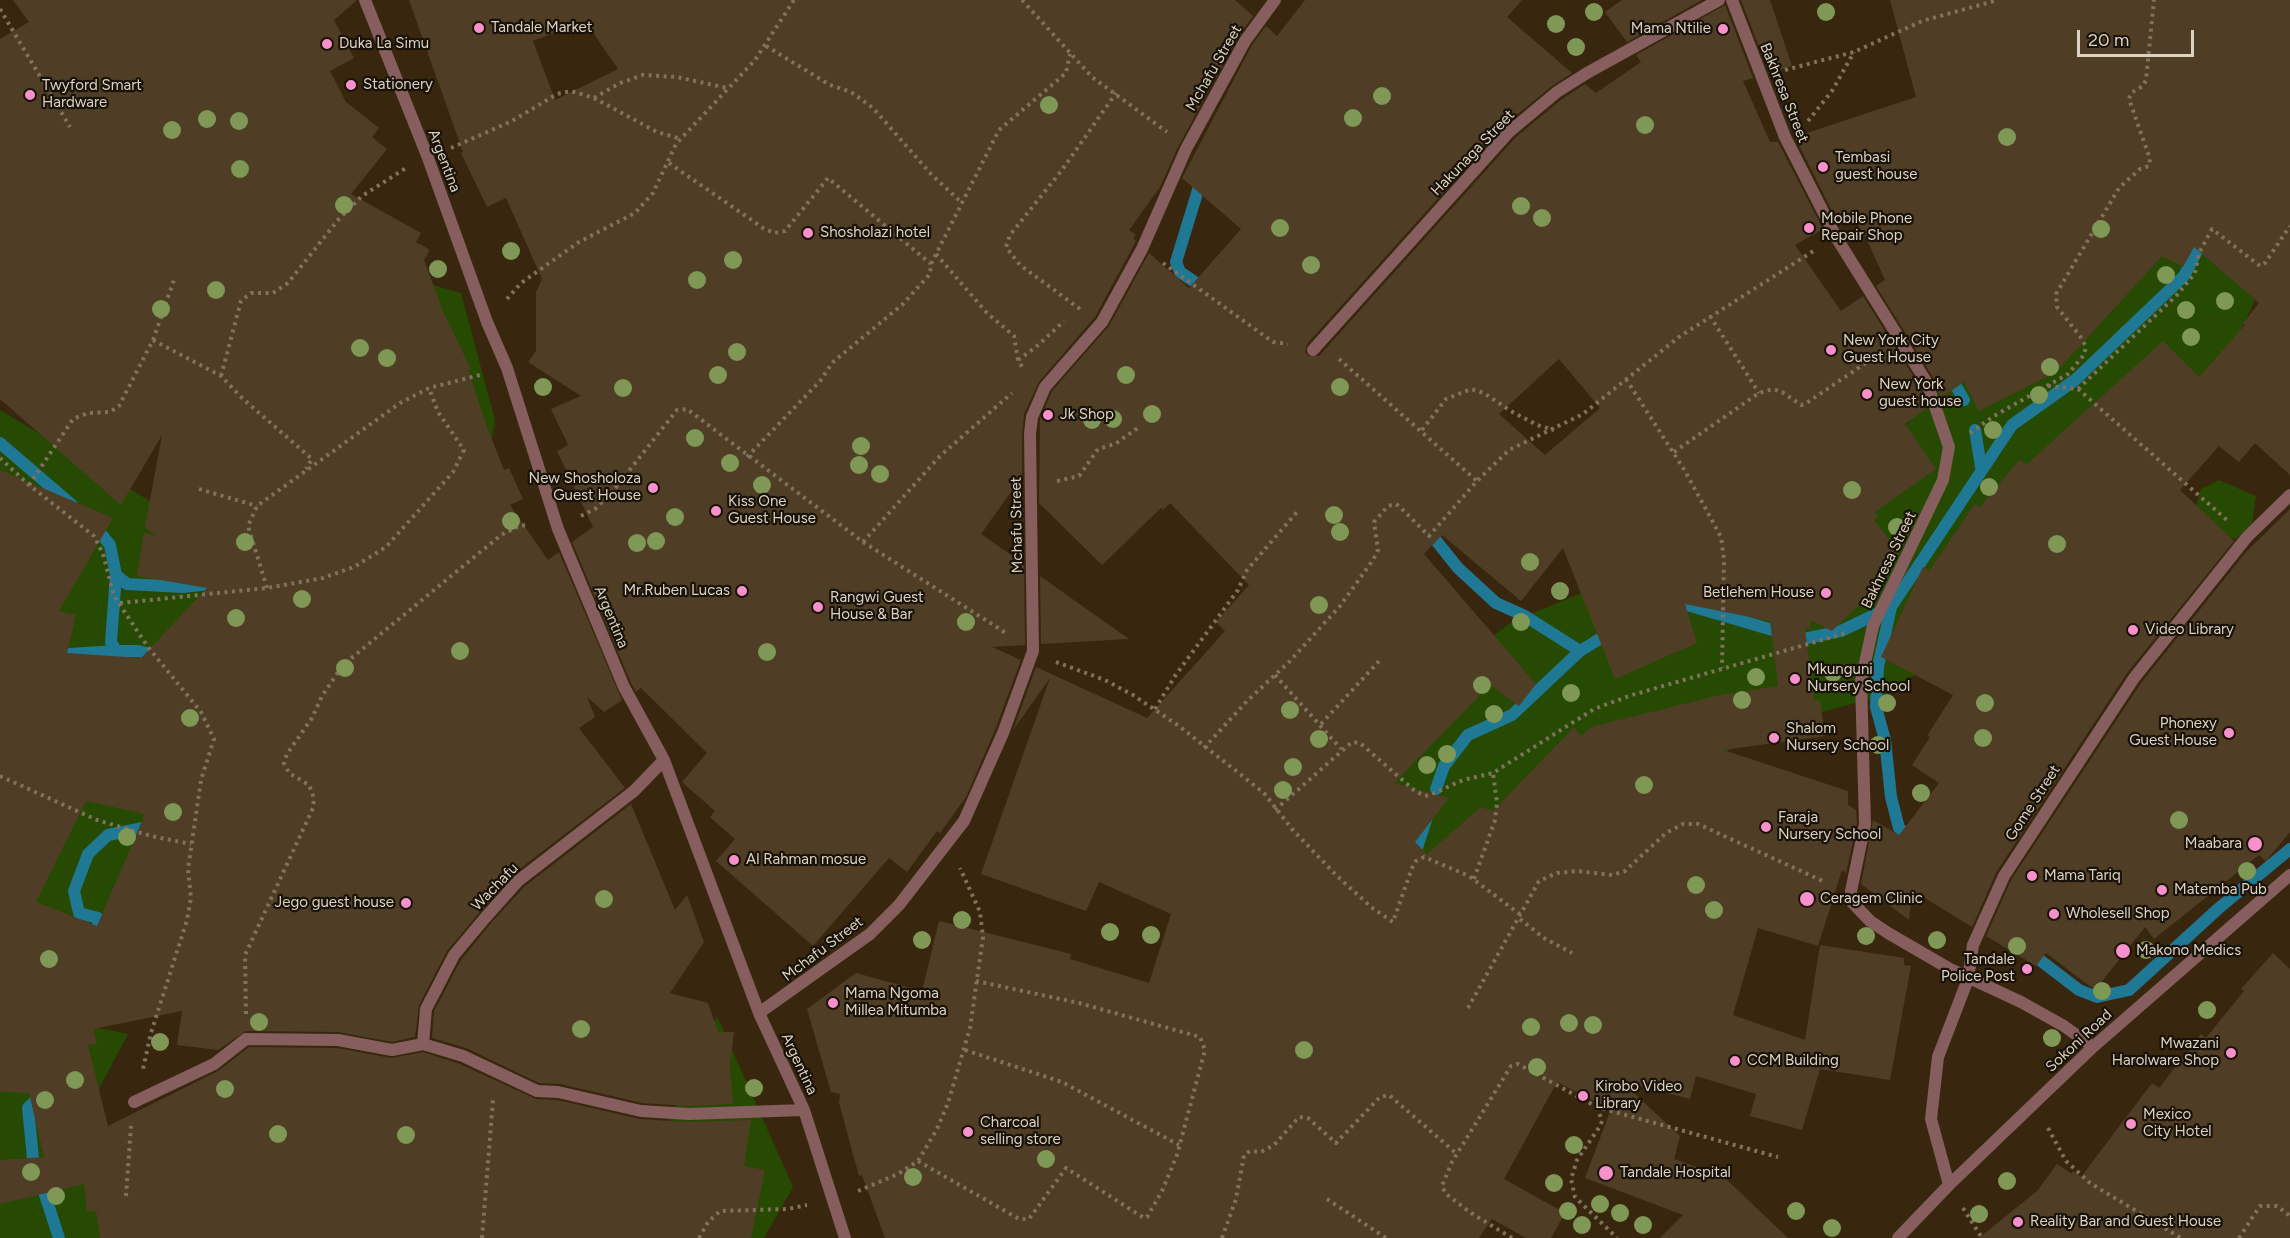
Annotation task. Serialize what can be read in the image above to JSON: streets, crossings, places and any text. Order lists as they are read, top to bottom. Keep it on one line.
{"streets":{"street":["Mchafu Street","Bakhresa Street","Hakunaga Street","Argentina","Gome Street","Wachafu","Sokoni Road"]},"crossings":[["Mchafu Street","Argentina"],["Argentina","Wachafu"],["Gome Street","Sokoni Road"]],"places":["Tandale Market","Mama Ntilie","Duka La Simu","Stationery","Twyford Smart Hardware","Tembasi guest house","Mobile Phone Repair Shop","Shosholazi hotel","New York City Guest House","New York guest house","Jk Shop","New Shosholoza Guest House","Kiss One Guest House","Mr.Ruben Lucas","Betlehem House","Rangwi Guest House & Bar","Video Library","Mkunguni Nursery School","Phonexy Guest House","Shalom Nursery School","Faraja Nursery School","Maabara","Al Rahman mosue","Mama Tariq","Matemba Pub","Ceragem Clinic","Jego guest house","Wholesell Shop","Makono Medics","Tandale Police Post","Mama Ngoma Millea Mitumba","Mwazani Harolware Shop","CCM Building","Kirobo Video Library","Mexico City Hotel","Charcoal selling store","Tandale Hospital","Reality Bar and Guest House"],"scale_bar":"20 m"}
